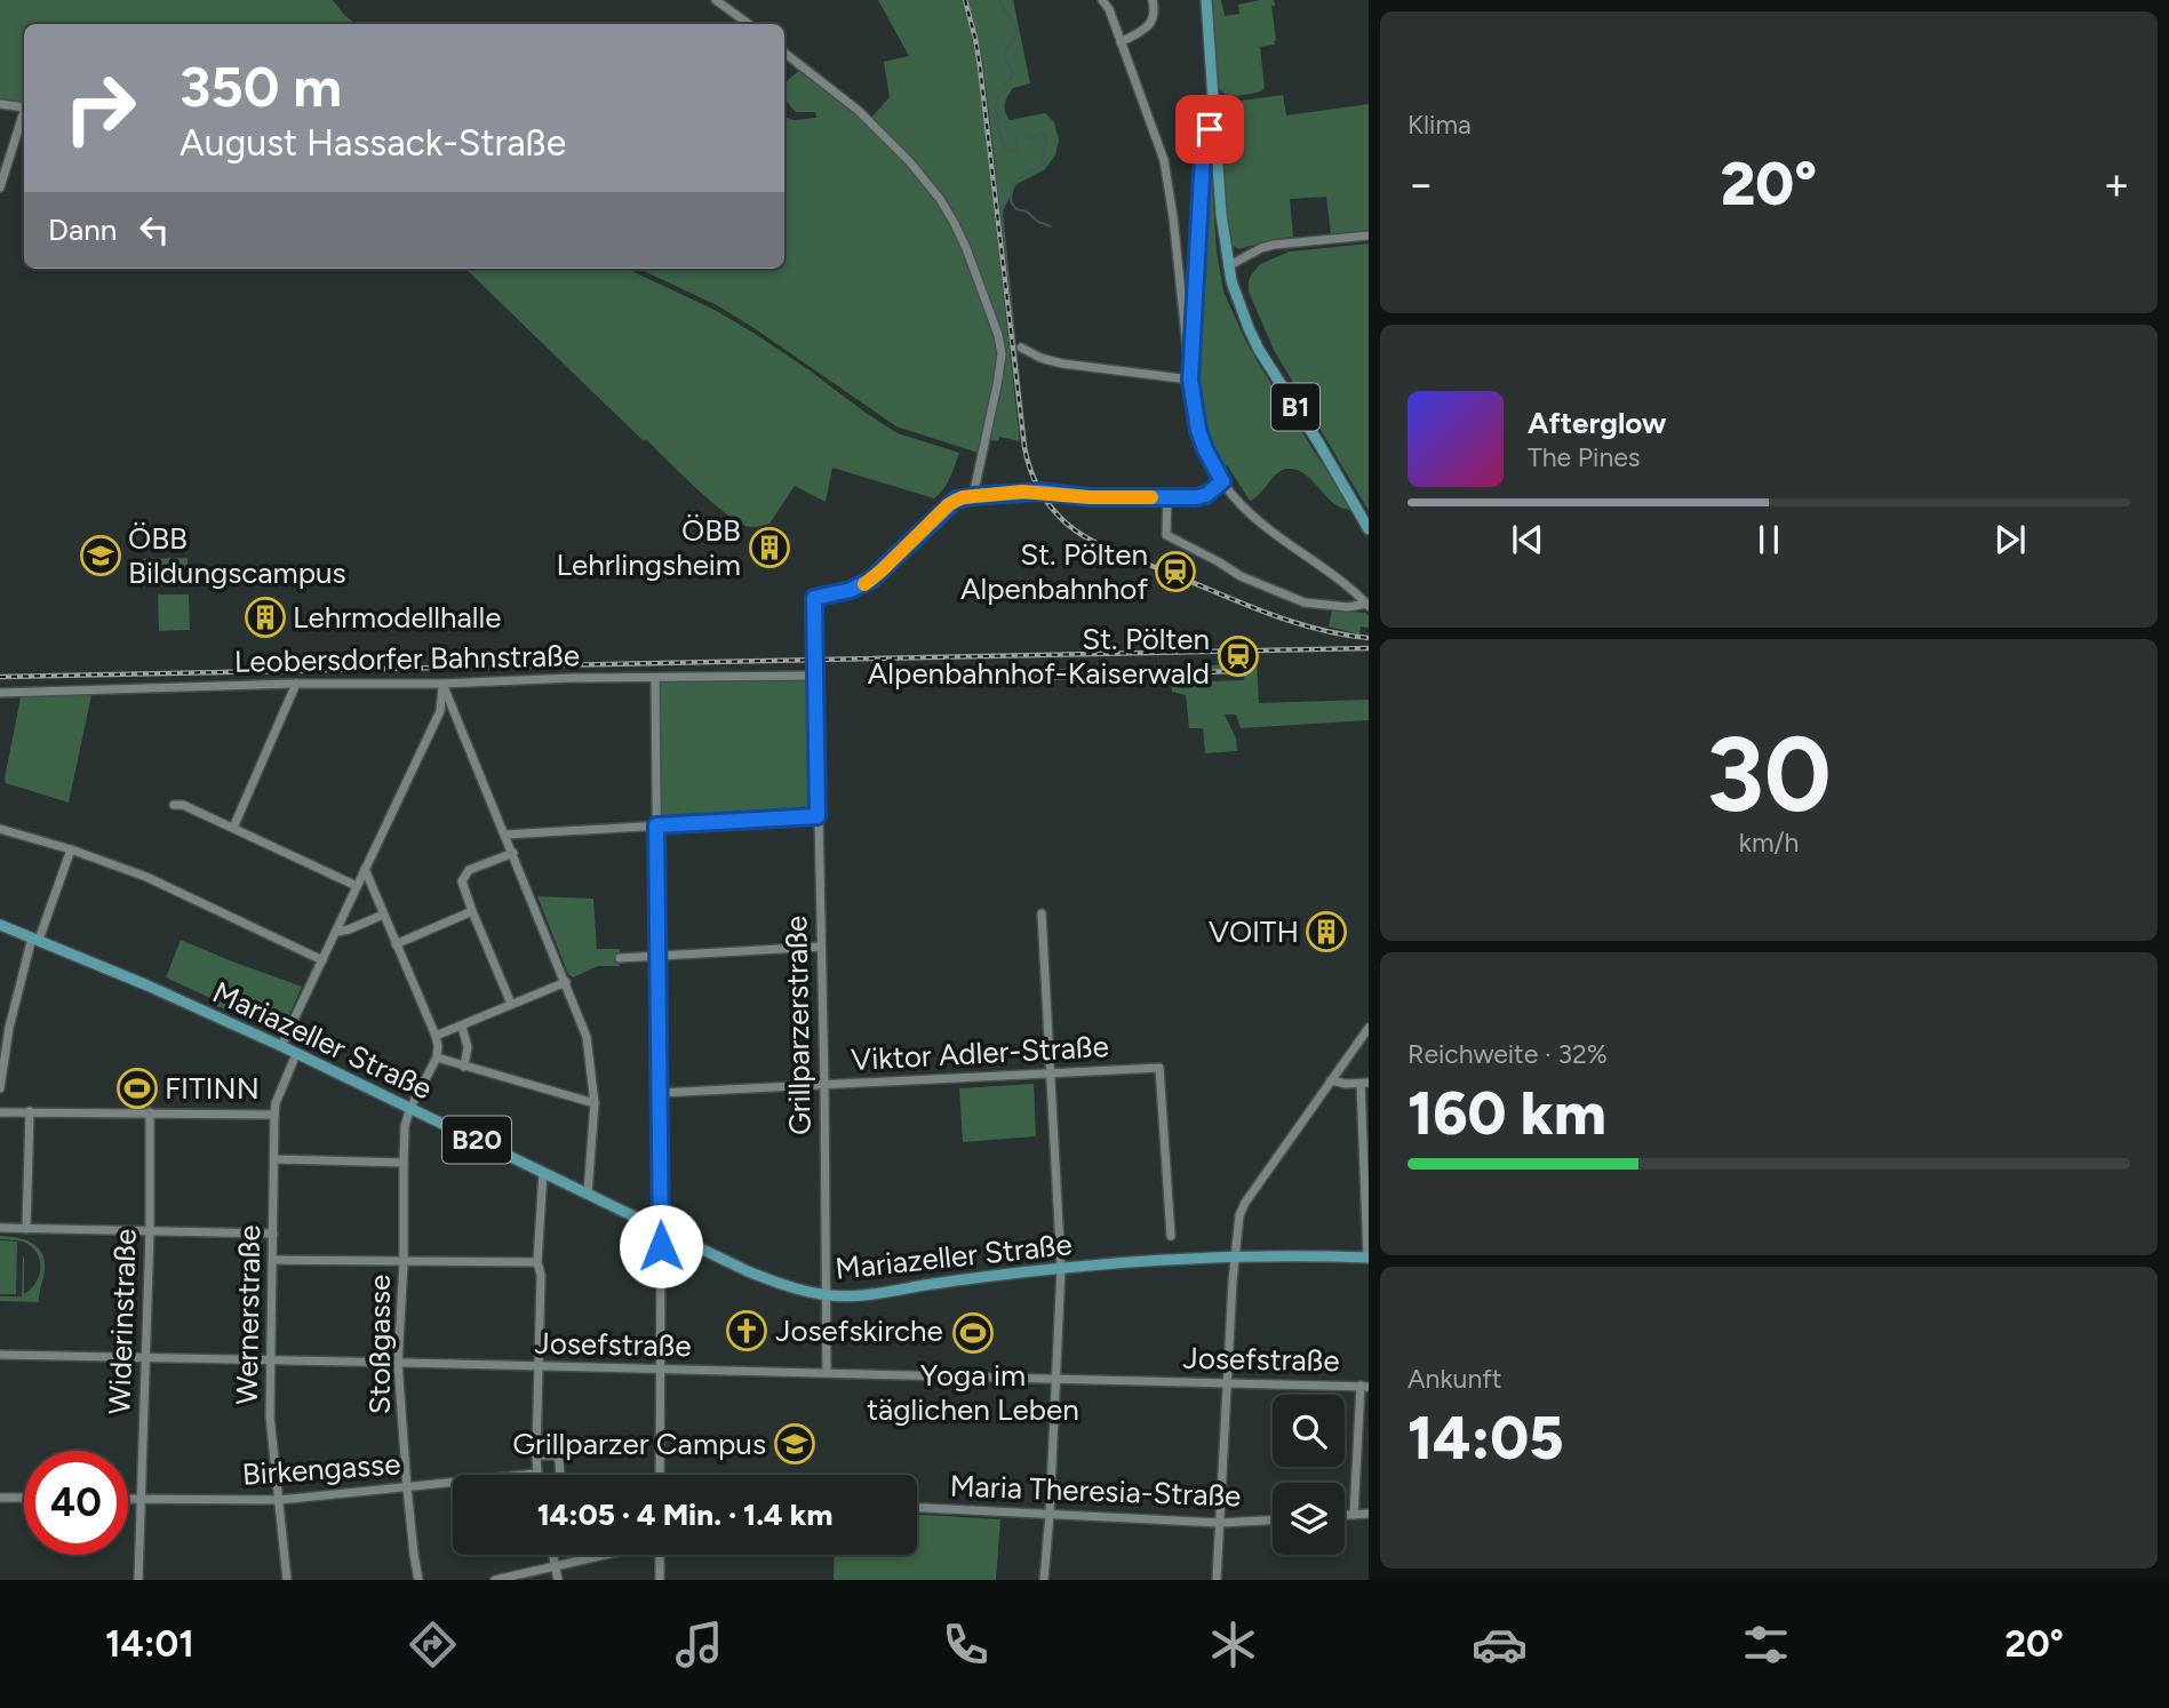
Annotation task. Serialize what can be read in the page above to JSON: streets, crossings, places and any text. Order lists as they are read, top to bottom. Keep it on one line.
{"streets":{"main road":["B1","Mariazeller Straße","B20"],"street":["Leobersdorfer Bahnstraße","Grillparzerstraße","Viktor Adler-Straße","Wernerstraße","Widerinstraße","Stoßgasse","Josefstraße","Birkengasse","Maria Theresia-Straße"]},"crossings":[["Leobersdorfer Bahnstraße","Grillparzerstraße"],["Grillparzerstraße","Mariazeller Straße"],["Grillparzerstraße","Viktor Adler-Straße"],["Grillparzerstraße","Josefstraße"],["Mariazeller Straße","Wernerstraße"],["Mariazeller Straße","Stoßgasse"],["Wernerstraße","Josefstraße"],["Wernerstraße","Birkengasse"],["Widerinstraße","Josefstraße"],["Widerinstraße","Birkengasse"],["Stoßgasse","Josefstraße"],["Stoßgasse","Birkengasse"]],"places":{"building":["ÖBB Lehrlingsheim","Lehrmodellhalle","VOITH"],"school or university":["ÖBB Bildungscampus","Grillparzer Campus"],"station":["St. Pölten Alpenbahnhof","St. Pölten Alpenbahnhof-Kaiserwald"],"sports":["FITINN","Yoga im täglichen Leben"],"church":["Josefskirche"]},"page":{"tile":["Klima",["30","km/h"],["Reichweite · 32%","160 km"],["Ankunft","14:05"]],"turn":["350 m","August Hassack-Straße"],"heat":["−","20°","+"],"then":"Dann","song":["Afterglow","The Pines"],"limit":"40","trip":"14:05 · 4 Min. · 1.4 km","tabs":["14:01","20°"]}}
